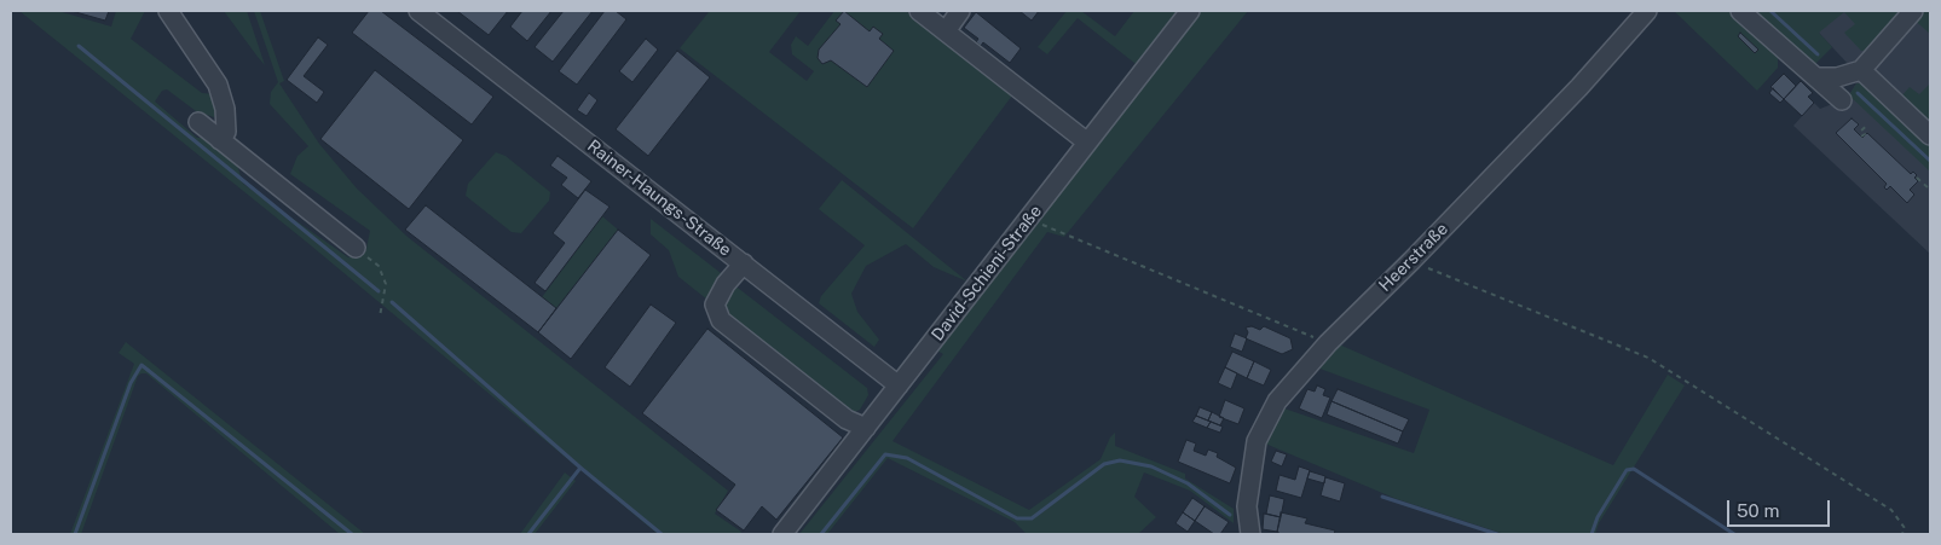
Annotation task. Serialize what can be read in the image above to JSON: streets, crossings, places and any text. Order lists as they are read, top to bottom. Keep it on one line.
{"streets":{"street":["Rainer-Haungs-Straße","Heerstraße","David-Schieni-Straße"]},"crossings":[["Rainer-Haungs-Straße","David-Schieni-Straße"]],"scale_bar":"50 m"}
